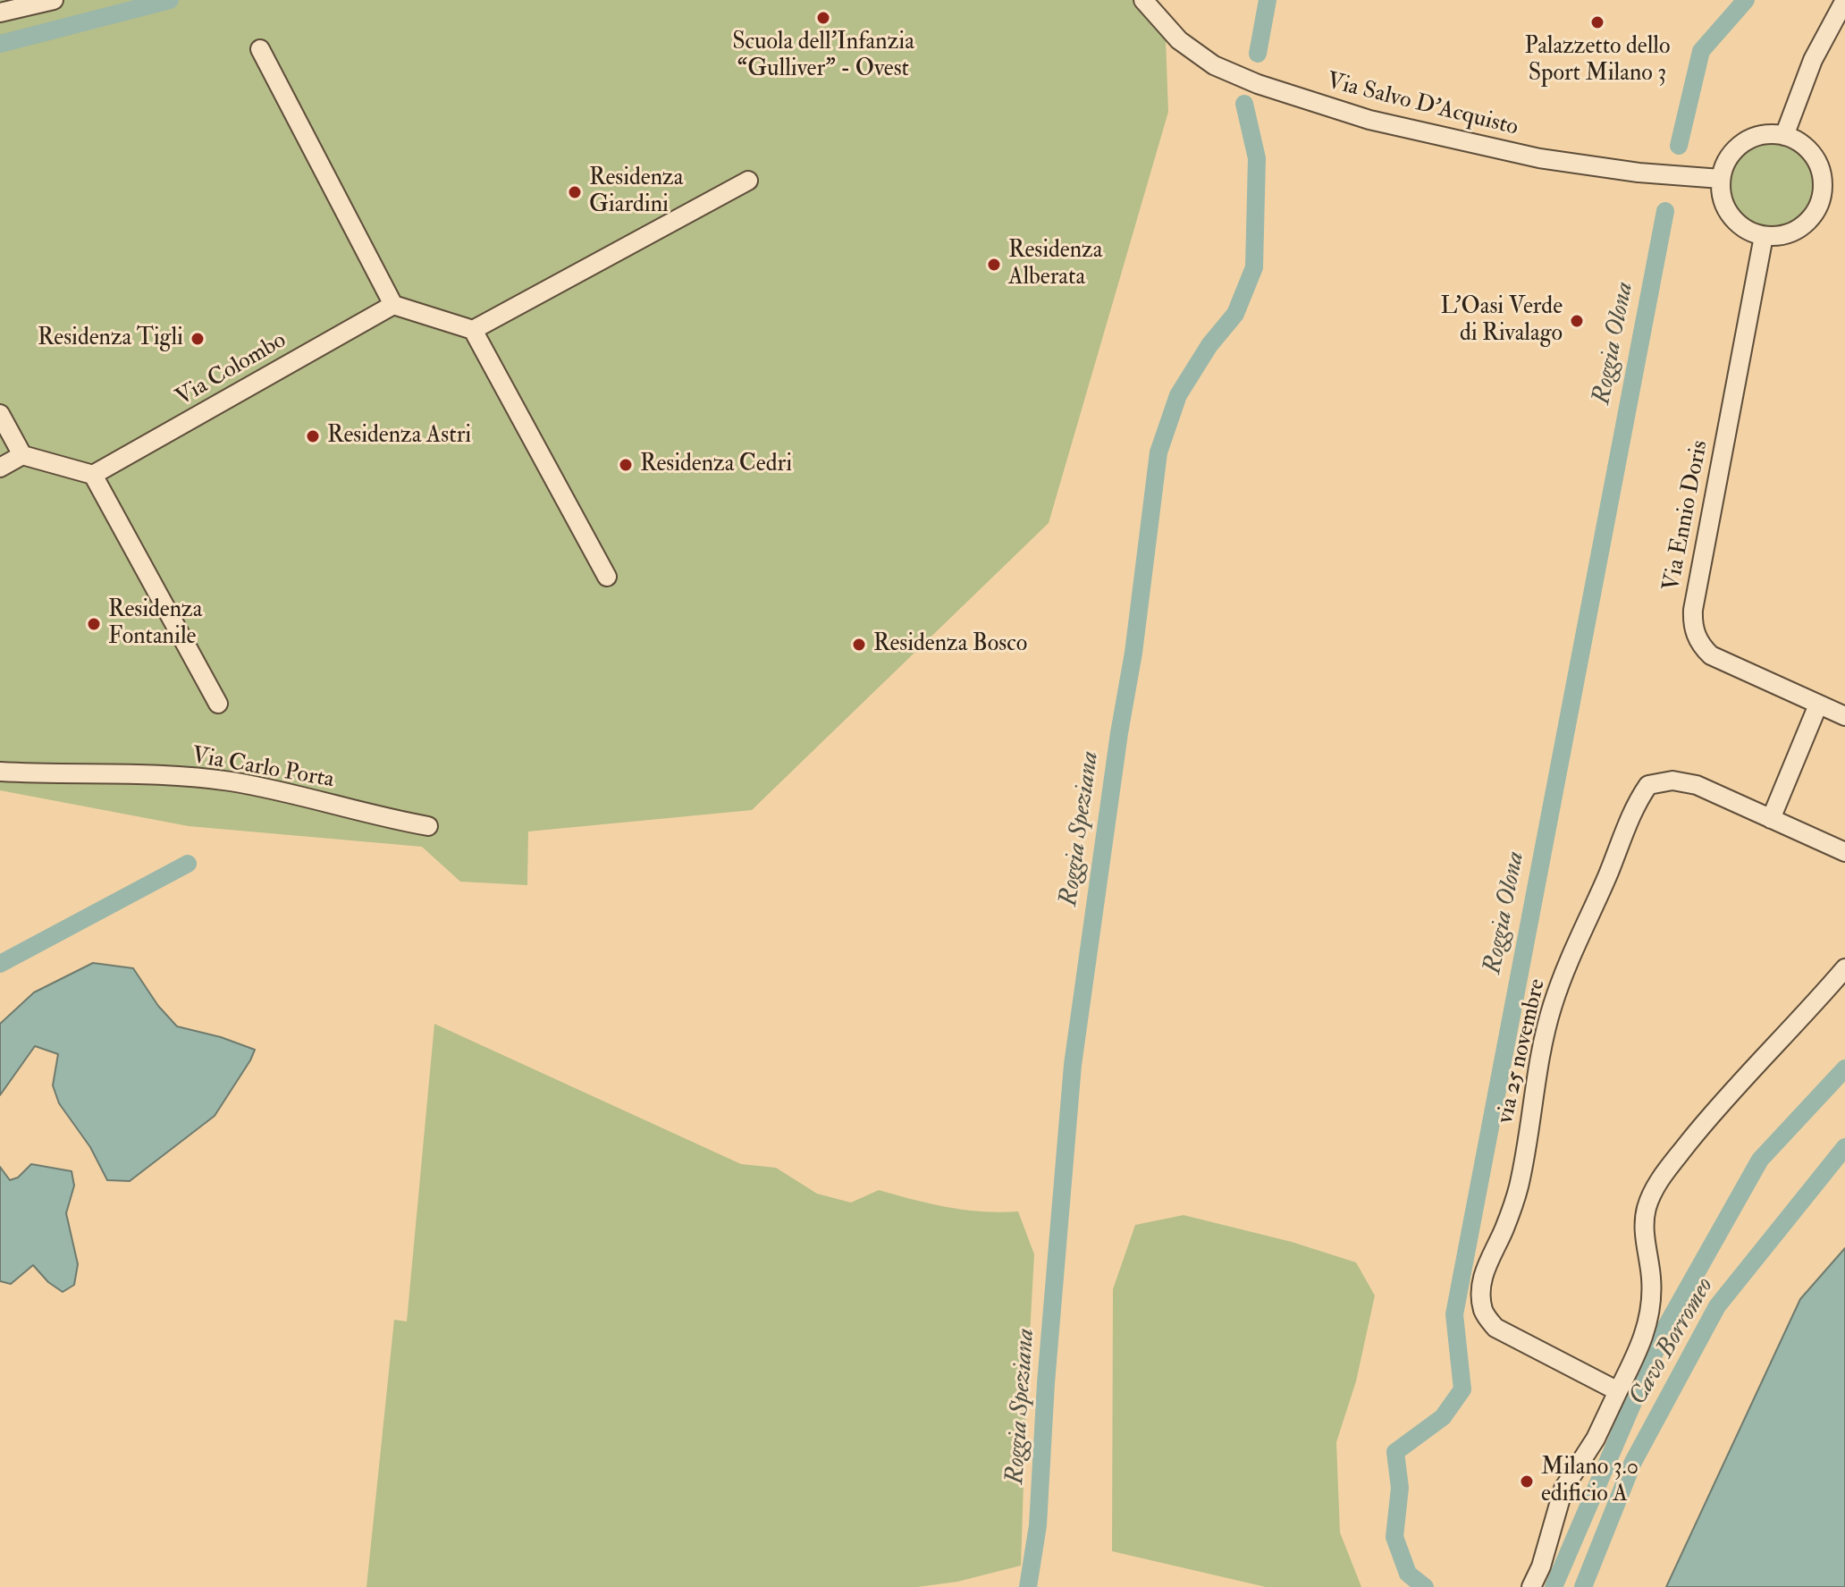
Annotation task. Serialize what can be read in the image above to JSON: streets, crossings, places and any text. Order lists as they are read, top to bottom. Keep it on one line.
{"streets":{"street":["Via Salvo D'Acquisto","Via Colombo","Via Ennio Doris","Via Carlo Porta","via 25 novembre"]},"crossings":[["Via Salvo D'Acquisto","Via Ennio Doris"]],"water":["Roggia Olona","Roggia Speziana","Cavo Borromeo"],"places":["Scuola dell’Infanzia “Gulliver” - Ovest","Palazzetto dello Sport Milano 3","Residenza Giardini","Residenza Alberata","L'Oasi Verde di Rivalago","Residenza Tigli","Residenza Astri","Residenza Cedri","Residenza Fontanile","Residenza Bosco","Milano 3.0 edificio A"]}
